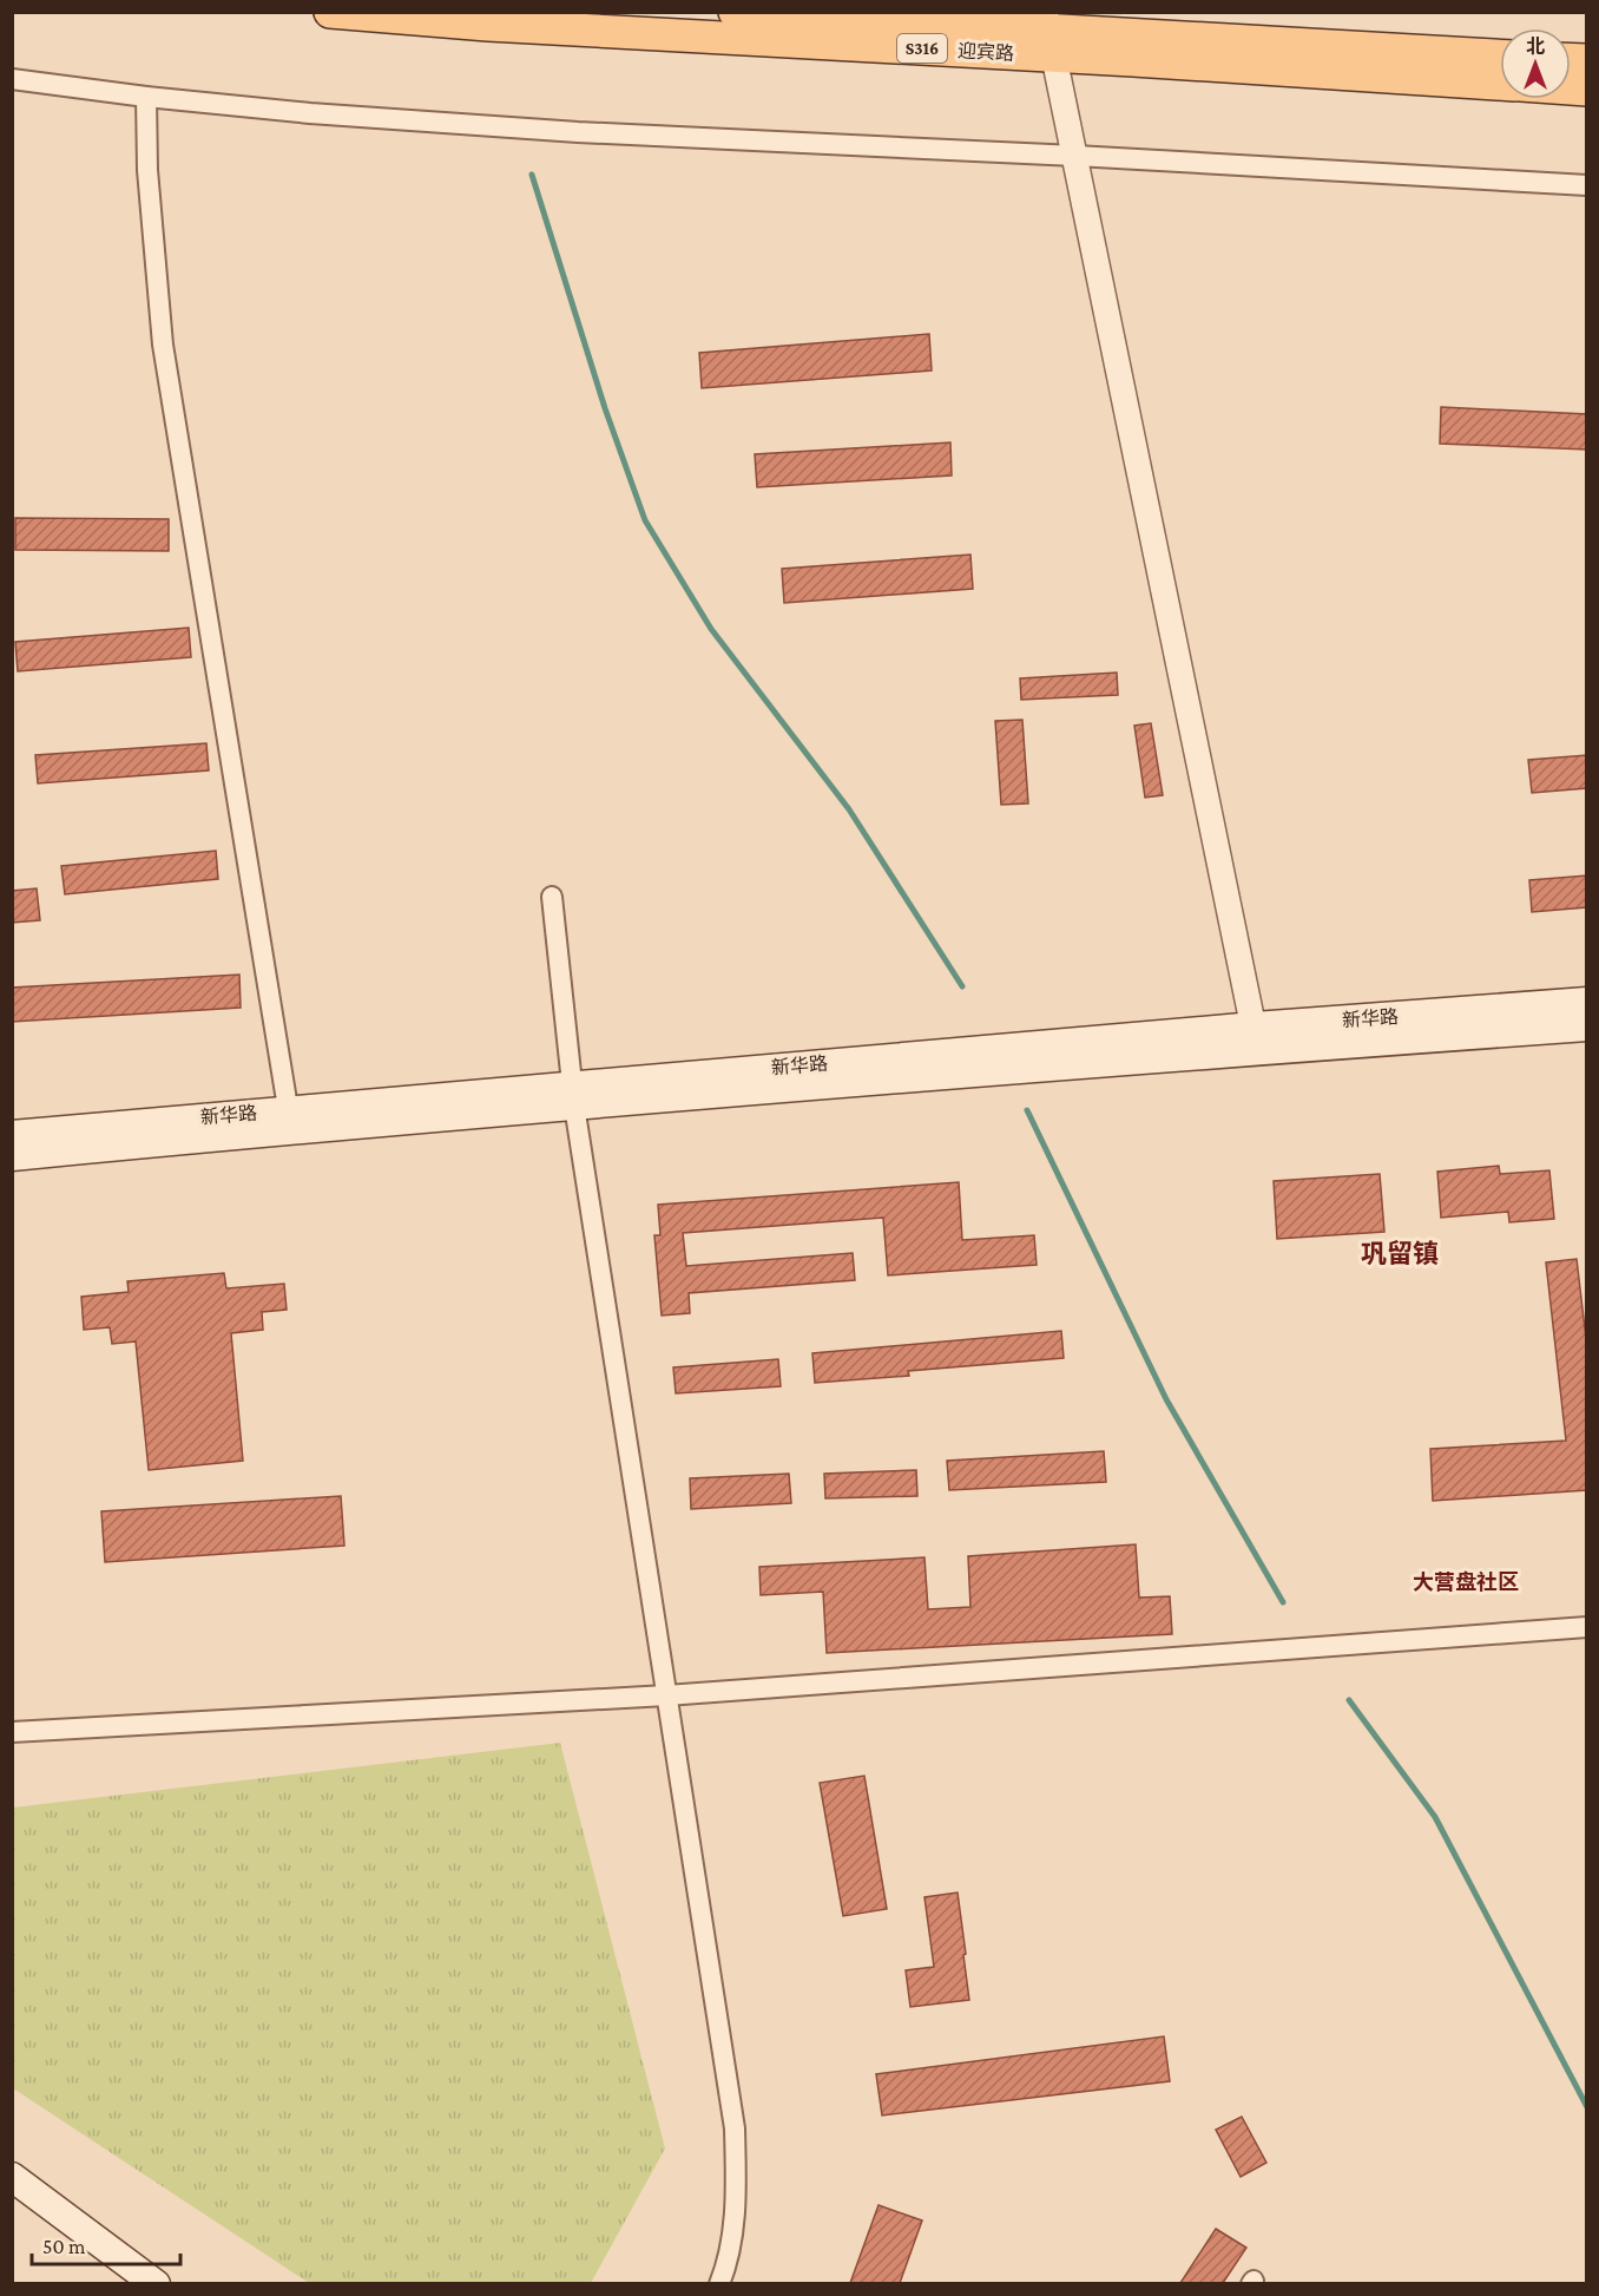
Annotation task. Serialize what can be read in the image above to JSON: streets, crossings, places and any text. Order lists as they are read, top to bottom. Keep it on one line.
{"streets":{"main road":["S316","迎宾路","新华路"]},"districts":["巩留镇","大营盘社区"],"scale_bar":"50 m","north":"top"}
